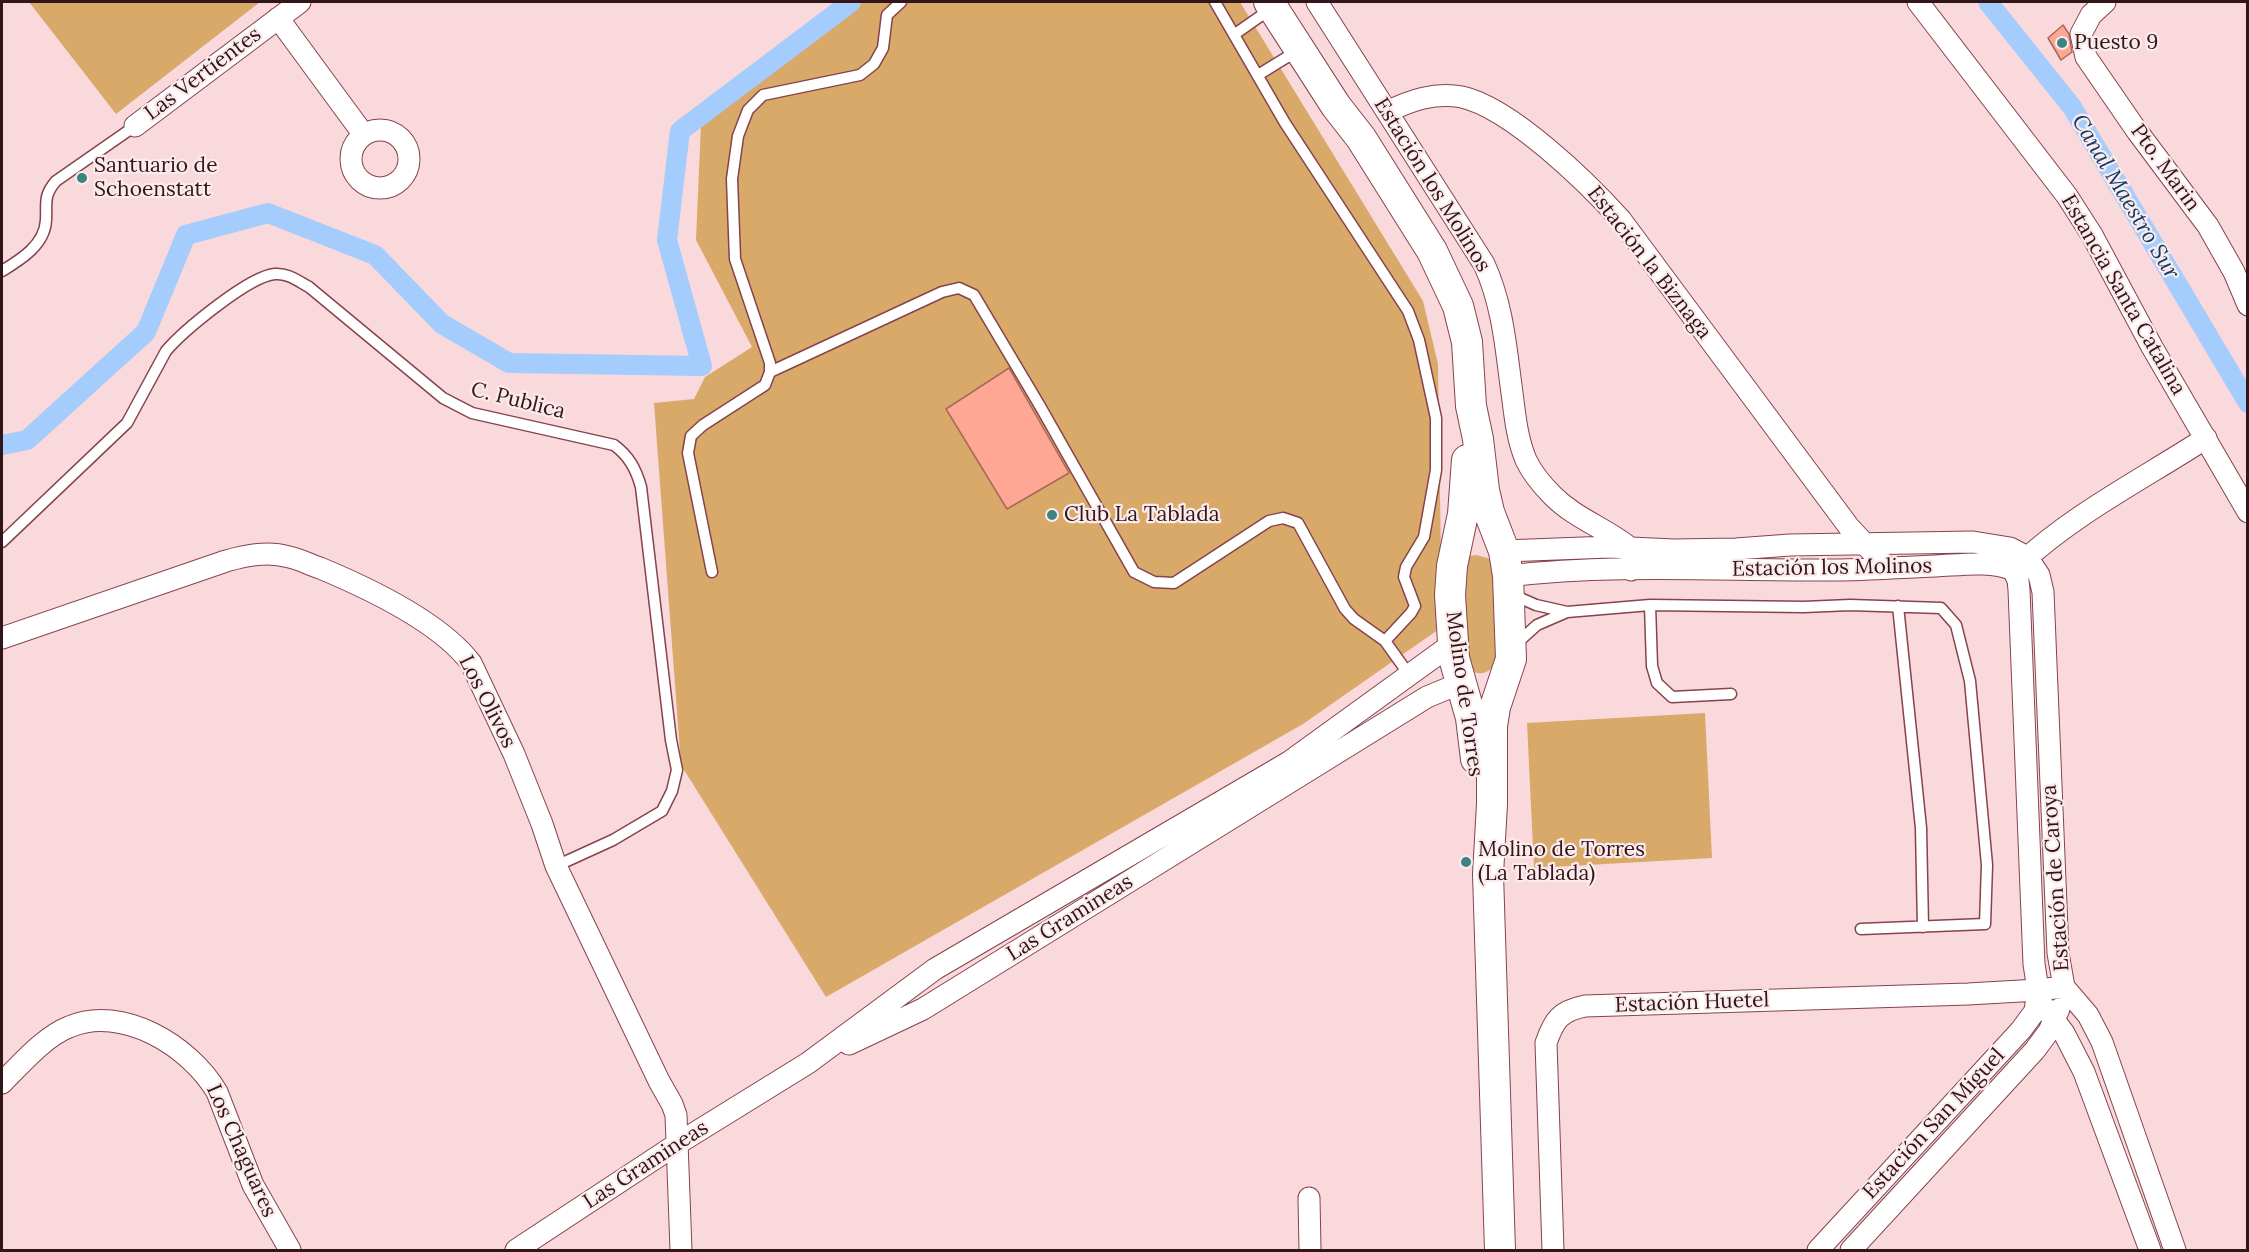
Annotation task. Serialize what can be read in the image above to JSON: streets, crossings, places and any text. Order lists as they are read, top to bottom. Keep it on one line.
{"streets":{"main road":["Molino de Torres"],"street":["Las Vertientes","Pto. Marin","Estación los Molinos","Estación la Biznaga","Estancia Santa Catalina","Los Olivos","Estación de Caroya","Las Gramineas","Estación Huetel","Estación San Miguel","Los Chaguares"],"lane":["C. Publica"]},"crossings":[["Estación los Molinos","Estación la Biznaga"],["Estación los Molinos","Molino de Torres"],["Estación los Molinos","Estación de Caroya"],["C. Publica","Los Olivos"],["Los Olivos","Las Gramineas"],["Estación de Caroya","Estación Huetel"],["Estación de Caroya","Estación San Miguel"],["Estación Huetel","Estación San Miguel"]],"water":["Canal Maestro Sur"],"places":["Puesto 9","Santuario de Schoenstatt","Club La Tablada","Molino de Torres (La Tablada)"]}
